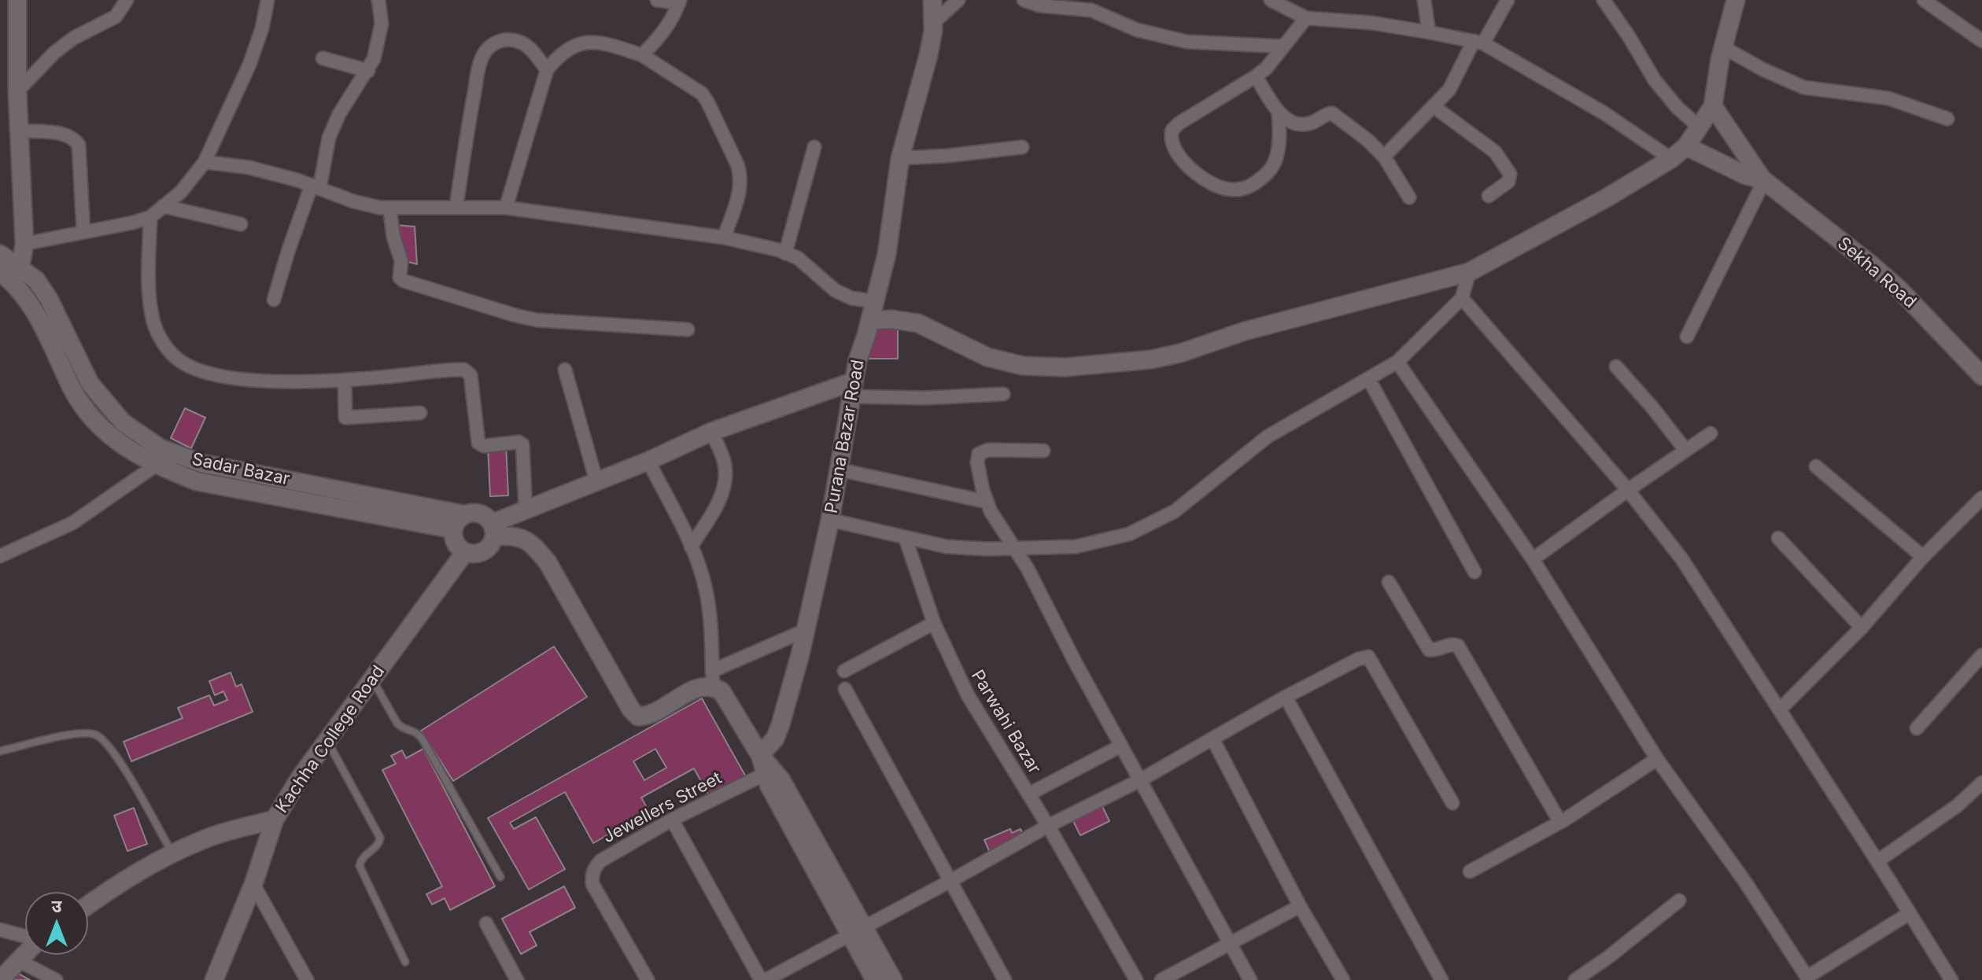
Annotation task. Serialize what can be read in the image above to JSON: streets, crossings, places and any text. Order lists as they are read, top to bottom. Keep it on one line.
{"streets":{"street":["Sekha Road","Purana Bazar Road","Sadar Bazar","Parwahi Bazar","Kachha College Road","Jewellers Street"]},"crossings":[["Sadar Bazar","Kachha College Road"]],"north":"top"}
